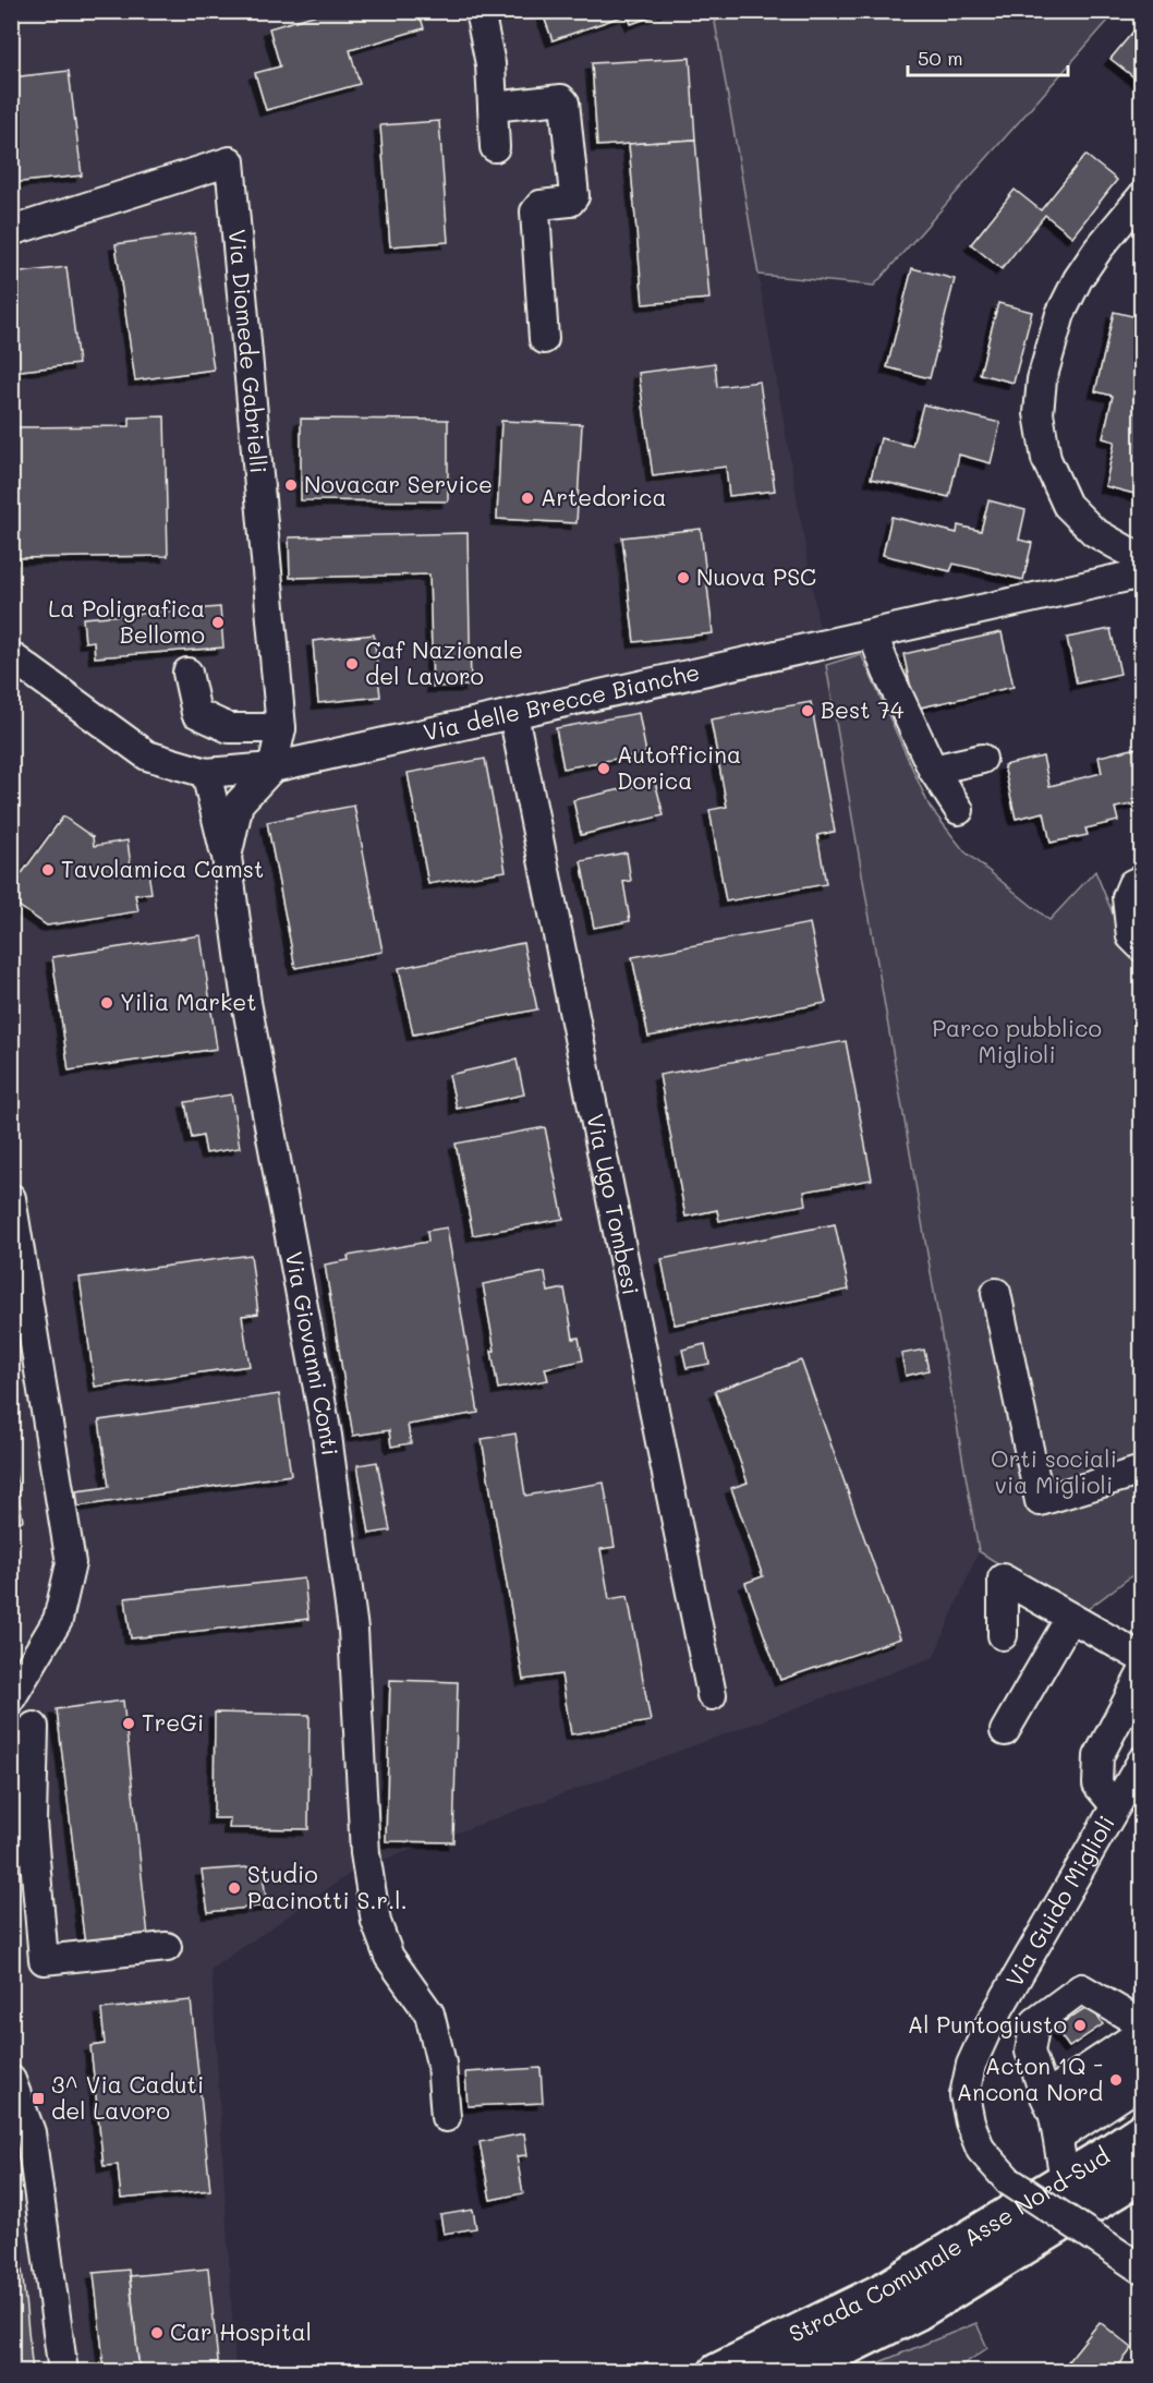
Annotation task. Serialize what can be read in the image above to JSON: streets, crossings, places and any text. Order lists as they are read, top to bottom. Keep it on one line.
{"streets":{"highway":["Strada Comunale Asse Nord-Sud"],"street":["Via Diomede Gabrielli","Via delle Brecce Bianche","Via Ugo Tombesi","Via Giovanni Conti","Via Guido Miglioli"]},"crossings":[["Via Diomede Gabrielli","Via delle Brecce Bianche"],["Via Diomede Gabrielli","Via Giovanni Conti"],["Via delle Brecce Bianche","Via Ugo Tombesi"],["Via delle Brecce Bianche","Via Giovanni Conti"]],"parks":["Parco pubblico Miglioli","Orti sociali via Miglioli"],"places":{"other":["Novacar Service","Artedorica","Nuova PSC","La Poligrafica Bellomo","Caf Nazionale del Lavoro","Best 74","Autofficina Dorica","Tavolamica Camst","Yilia Market","TreGi","Studio Pacinotti S.r.l.","Al Puntogiusto","Acton 1Q - Ancona Nord","Car Hospital"],"transit":["3^ Via Caduti del Lavoro"]},"scale_bar":"50 m"}
